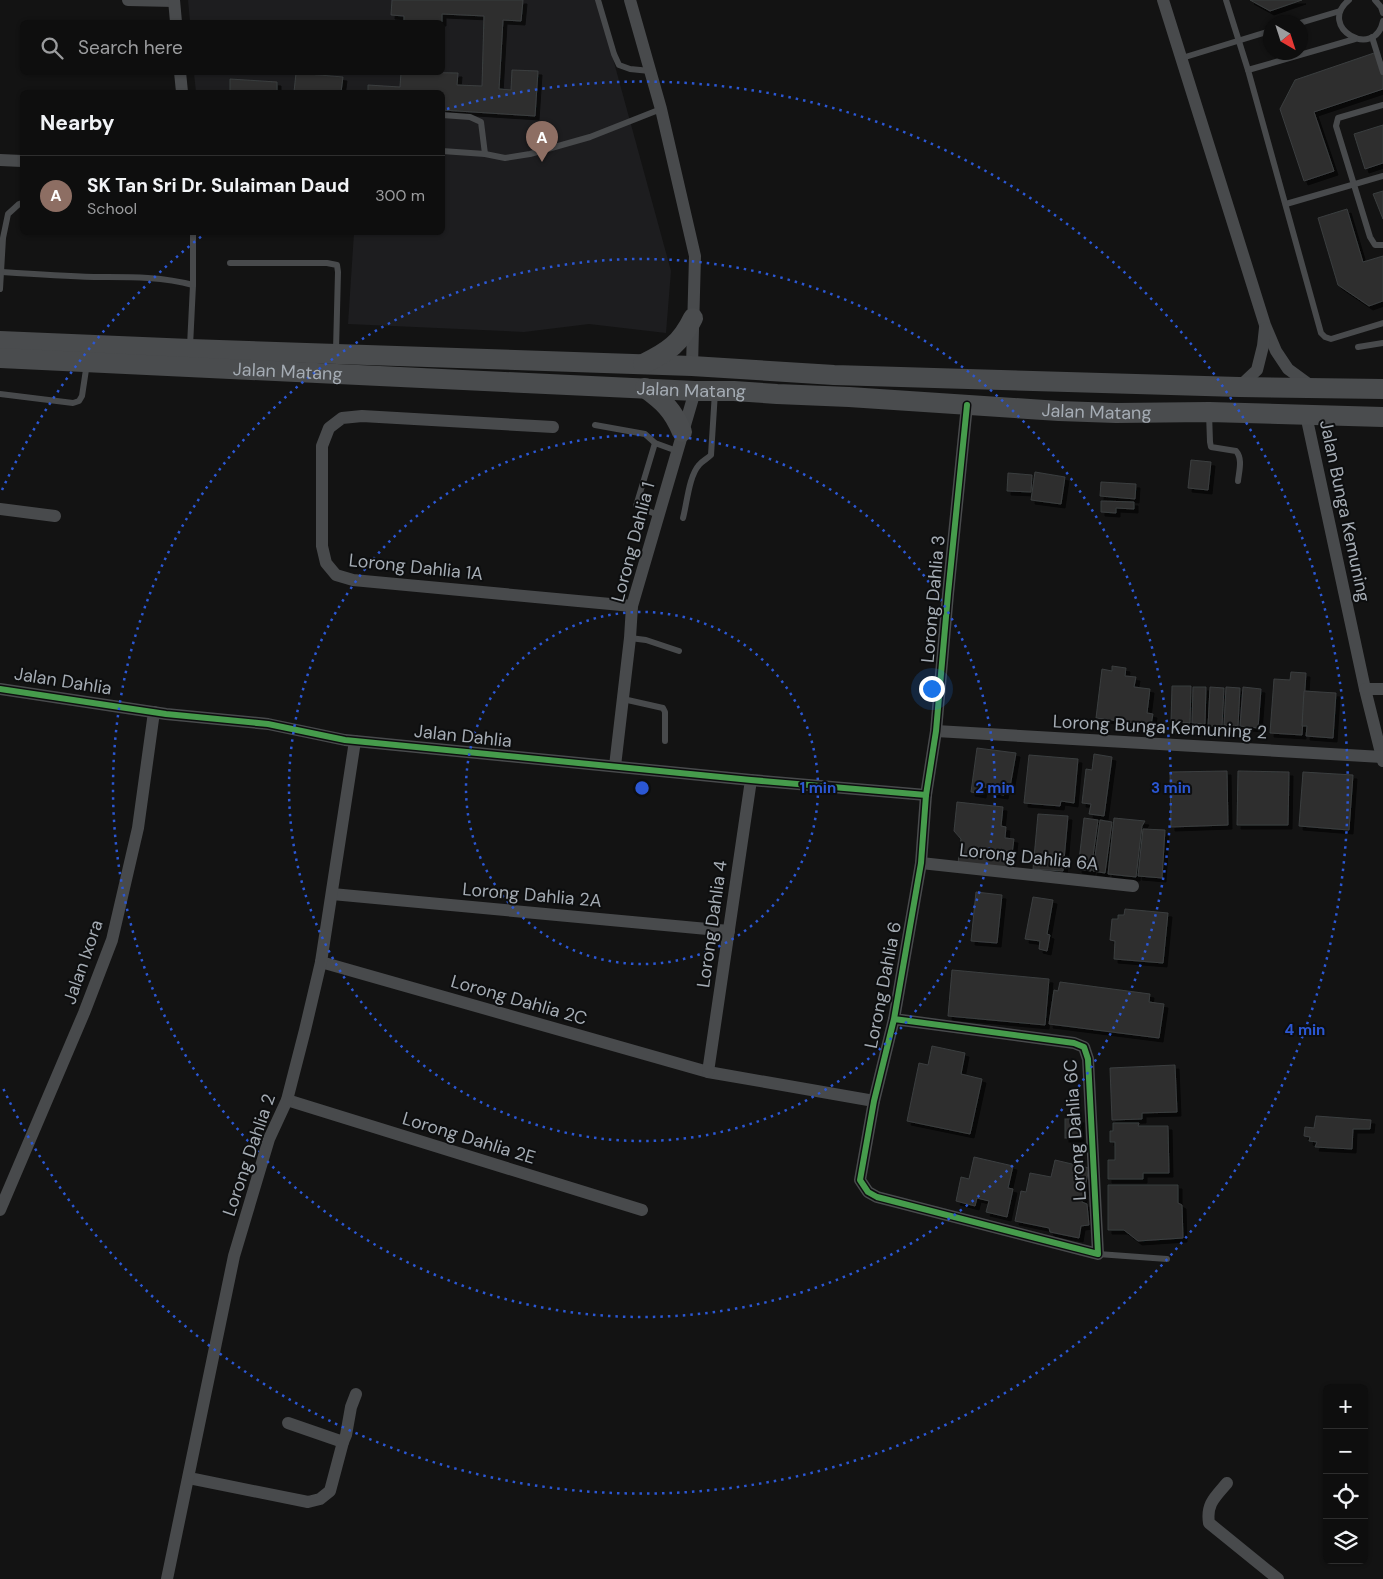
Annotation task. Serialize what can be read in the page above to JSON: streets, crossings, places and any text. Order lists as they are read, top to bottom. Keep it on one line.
{"streets":{"main road":["Jalan Matang"],"street":["Jalan Bunga Kemuning","Lorong Dahlia 1","Lorong Dahlia 1A","Lorong Dahlia 3","Jalan Dahlia","Lorong Bunga Kemuning 2","Lorong Dahlia 6A","Lorong Dahlia 2A","Lorong Dahlia 4","Jalan Ixora","Lorong Dahlia 6","Lorong Dahlia 2C","Lorong Dahlia 6C","Lorong Dahlia 2E","Lorong Dahlia 2"]},"crossings":[["Jalan Matang","Jalan Bunga Kemuning"],["Jalan Matang","Lorong Dahlia 1"],["Jalan Matang","Lorong Dahlia 3"],["Jalan Bunga Kemuning","Lorong Bunga Kemuning 2"],["Lorong Dahlia 1","Lorong Dahlia 1A"],["Lorong Dahlia 1","Jalan Dahlia"],["Lorong Dahlia 3","Jalan Dahlia"],["Lorong Dahlia 3","Lorong Bunga Kemuning 2"],["Lorong Dahlia 3","Lorong Dahlia 6"],["Jalan Dahlia","Lorong Dahlia 4"],["Jalan Dahlia","Jalan Ixora"],["Jalan Dahlia","Lorong Dahlia 6"],["Jalan Dahlia","Lorong Dahlia 2"],["Lorong Dahlia 6A","Lorong Dahlia 6"],["Lorong Dahlia 2A","Lorong Dahlia 4"],["Lorong Dahlia 2A","Lorong Dahlia 2"],["Lorong Dahlia 4","Lorong Dahlia 2C"],["Lorong Dahlia 6","Lorong Dahlia 2C"],["Lorong Dahlia 6","Lorong Dahlia 6C"],["Lorong Dahlia 2C","Lorong Dahlia 2"],["Lorong Dahlia 2E","Lorong Dahlia 2"]],"north":"bottom right","page":{"search":"Search here","heading":"Nearby","pins":"A","list":[{"mark":"A","name":"SK Tan Sri Dr. Sulaiman Daud","note":"School","value":"300 m"}],"map_buttons":["+","−"]},"rings":["1 min","2 min","3 min","4 min"]}
